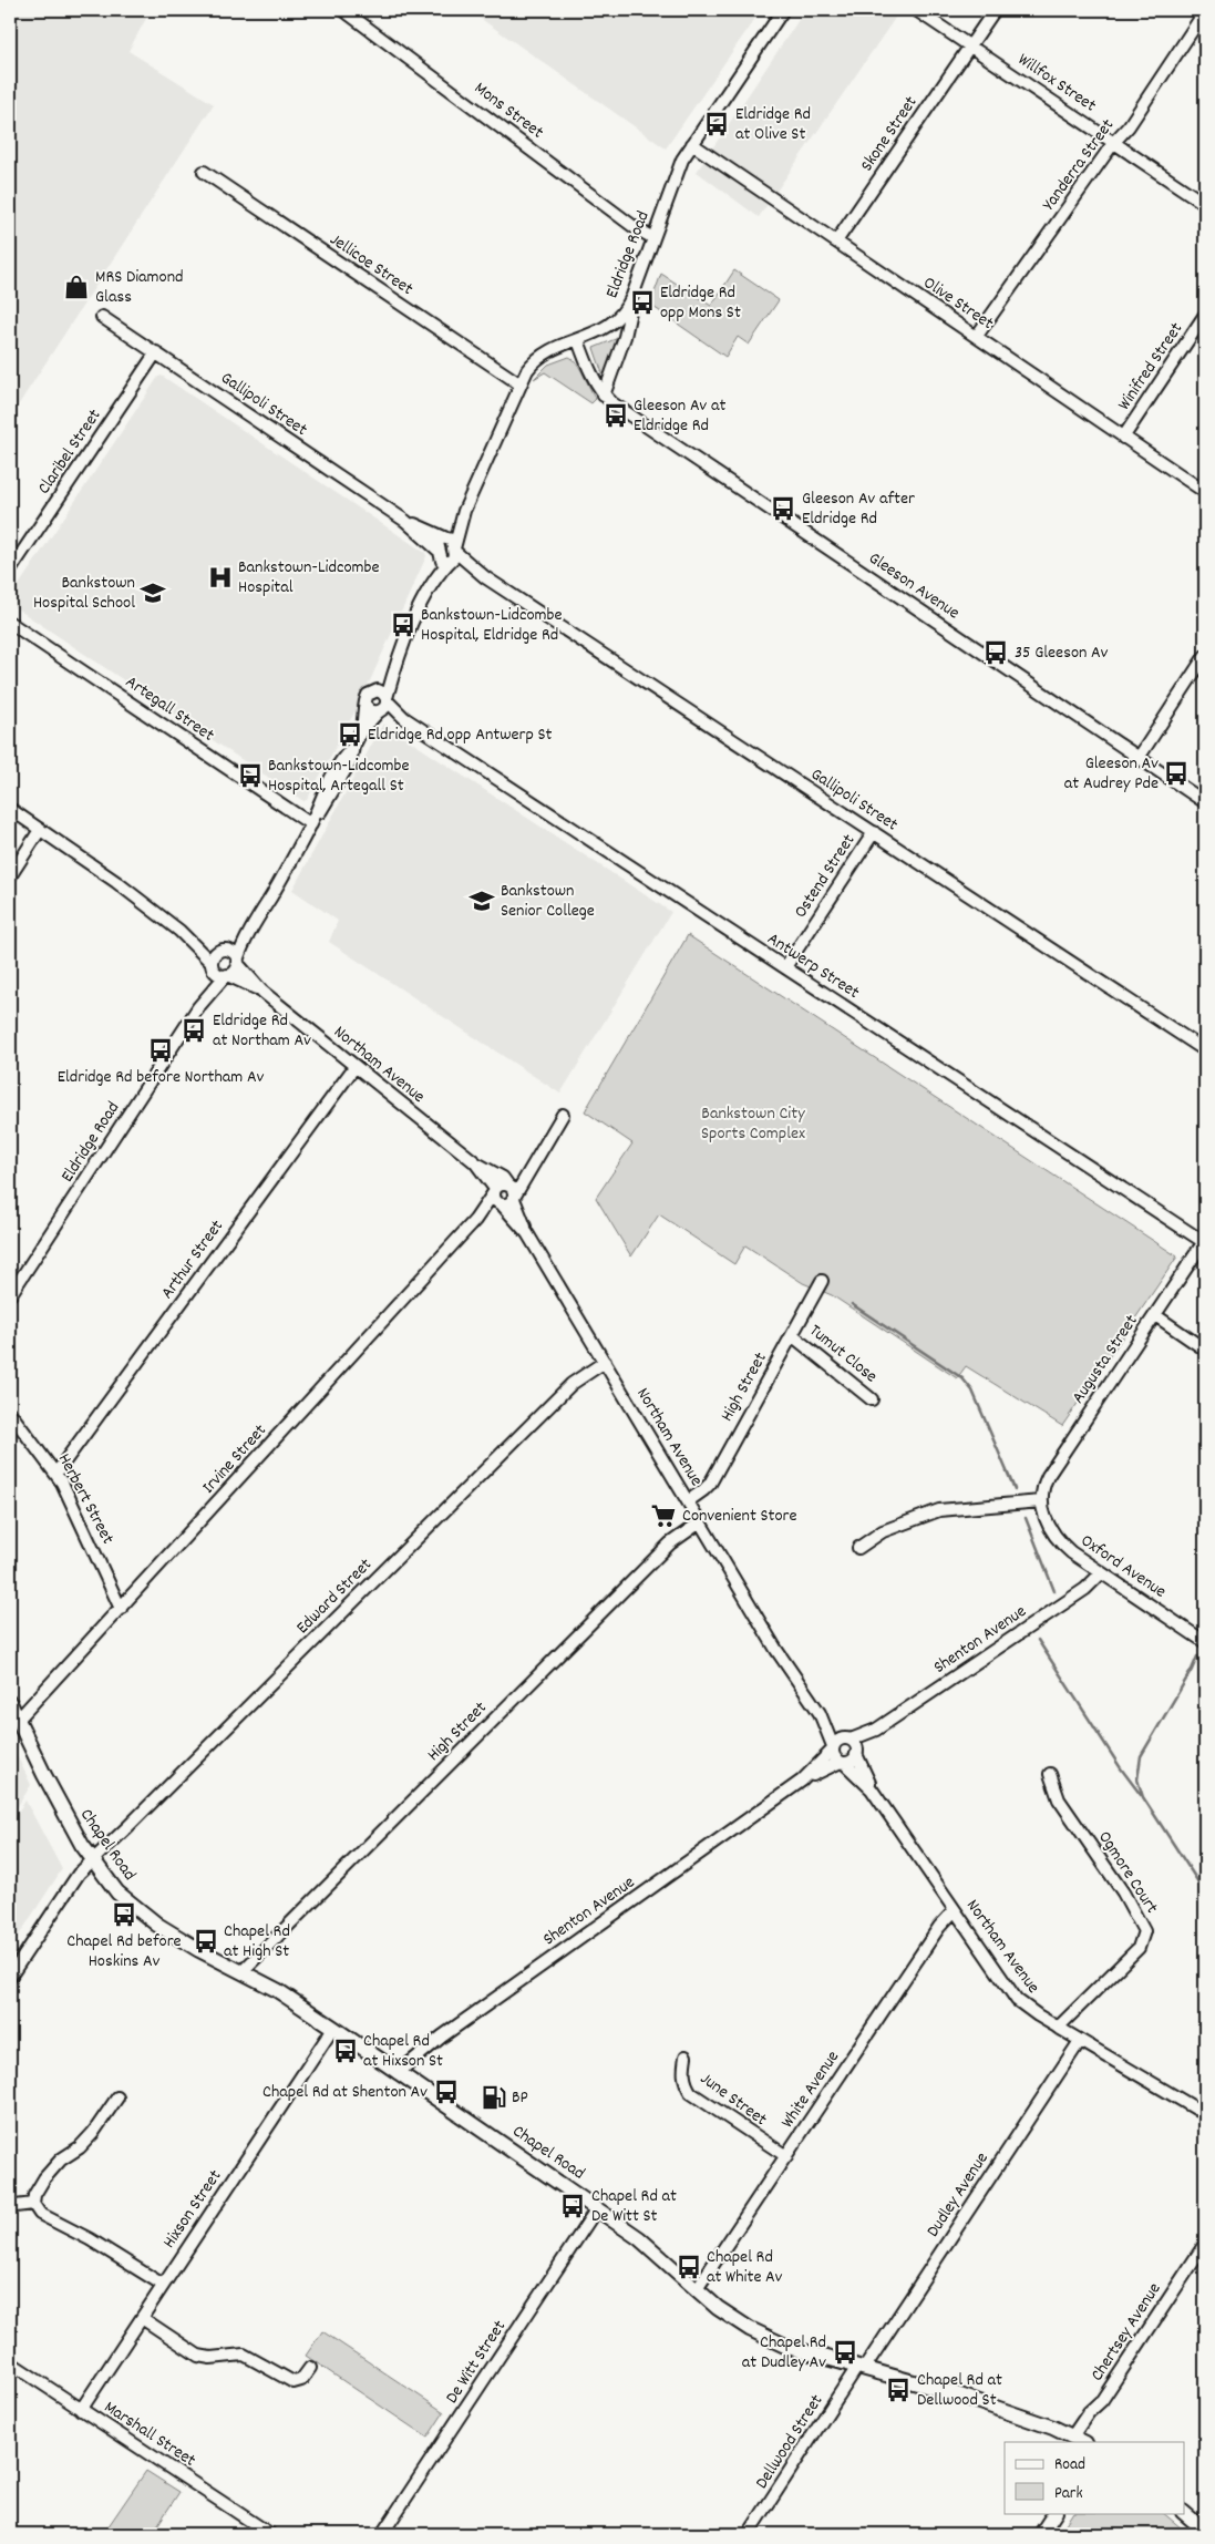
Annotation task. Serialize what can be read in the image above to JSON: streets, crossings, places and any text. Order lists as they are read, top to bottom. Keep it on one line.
{"streets":{"main road":["Chapel Road"],"street":["Willfox Street","Mons Street","Skone Street","Yanderra Street","Eldridge Road","Jellicoe Street","Olive Street","Winifred Street","Gallipoli Street","Claribel Street","Gleeson Avenue","Artegall Street","Ostend Street","Antwerp Street","Northam Avenue","Arthur Street","Tumut Close","Augusta Street","High Street","Irvine Street","Herbert Street","Oxford Avenue","Edward Street","Shenton Avenue","Ogmore Court","White Avenue","June Street","Dudley Avenue","Hixson Street","Chertsey Avenue","De Witt Street","Marshall Street","Dellwood Street"]},"crossings":[["Willfox Street","Skone Street"],["Willfox Street","Yanderra Street"],["Mons Street","Eldridge Road"],["Skone Street","Olive Street"],["Yanderra Street","Olive Street"],["Eldridge Road","Jellicoe Street"],["Eldridge Road","Olive Street"],["Eldridge Road","Gallipoli Street"],["Eldridge Road","Gleeson Avenue"],["Eldridge Road","Antwerp Street"],["Eldridge Road","Northam Avenue"],["Olive Street","Winifred Street"],["Gallipoli Street","Claribel Street"],["Gallipoli Street","Ostend Street"],["Ostend Street","Antwerp Street"],["Antwerp Street","Augusta Street"],["Northam Avenue","Arthur Street"],["Northam Avenue","High Street"],["Northam Avenue","Irvine Street"],["Northam Avenue","Edward Street"],["Northam Avenue","Shenton Avenue"],["Northam Avenue","Ogmore Court"],["Northam Avenue","White Avenue"],["Northam Avenue","Dudley Avenue"],["Arthur Street","Herbert Street"],["Tumut Close","High Street"],["Augusta Street","Oxford Avenue"],["High Street","Chapel Road"],["Irvine Street","Herbert Street"],["Irvine Street","Chapel Road"],["Oxford Avenue","Shenton Avenue"],["Edward Street","Chapel Road"],["Shenton Avenue","Chapel Road"],["Chapel Road","White Avenue"],["Chapel Road","Dudley Avenue"],["Chapel Road","Hixson Street"],["Chapel Road","Chertsey Avenue"],["Chapel Road","De Witt Street"],["Chapel Road","Dellwood Street"],["White Avenue","June Street"],["Dudley Avenue","Dellwood Street"],["Hixson Street","Marshall Street"]],"parks":["Bankstown City Sports Complex"],"places":{"bus stop":["Eldridge Rd at Olive St","Eldridge Rd opp Mons St","Gleeson Av at Eldridge Rd","Gleeson Av after Eldridge Rd","Bankstown-Lidcombe Hospital, Eldridge Rd","35 Gleeson Av","Eldridge Rd opp Antwerp St","Gleeson Av at Audrey Pde","Bankstown-Lidcombe Hospital, Artegall St","Eldridge Rd at Northam Av","Eldridge Rd before Northam Av","Chapel Rd before Hoskins Av","Chapel Rd at High St","Chapel Rd at Hixson St","Chapel Rd at Shenton Av","Chapel Rd at De Witt St","Chapel Rd at White Av","Chapel Rd at Dudley Av","Chapel Rd at Dellwood St"],"shop":["MRS Diamond Glass"],"hospital":["Bankstown-Lidcombe Hospital"],"school or university":["Bankstown Hospital School","Bankstown Senior College"],"supermarket":["Convenient Store"],"fuel station":["BP"]},"legend":["Road","Park"]}
